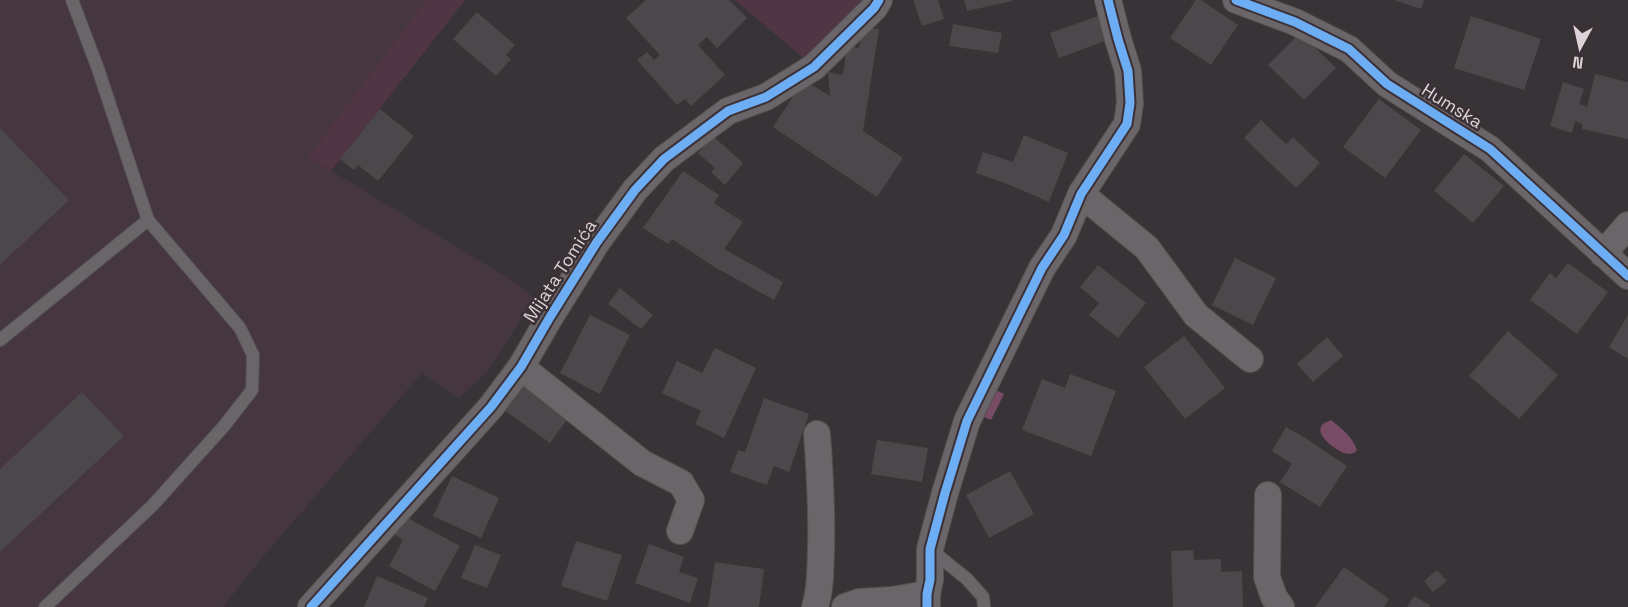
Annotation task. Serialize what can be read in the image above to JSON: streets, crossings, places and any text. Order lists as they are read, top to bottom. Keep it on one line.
{"streets":{"street":["Humska","Mijata Tomića"]},"north":"bottom"}
